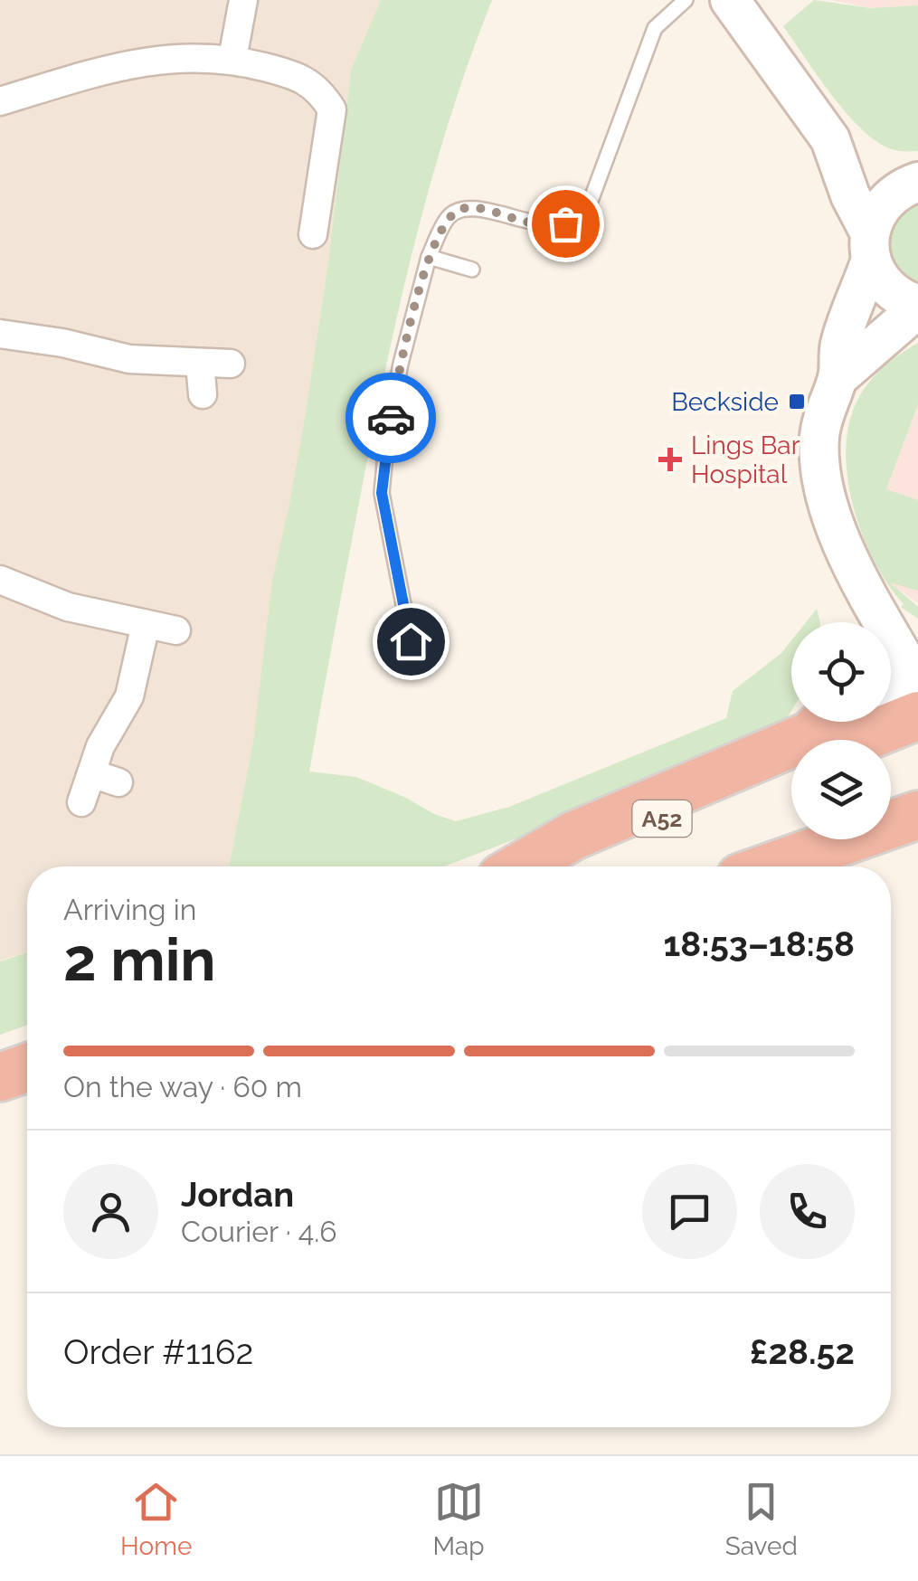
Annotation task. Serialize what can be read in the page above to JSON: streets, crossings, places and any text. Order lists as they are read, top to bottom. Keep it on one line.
{"streets":{"highway":["A52"]},"places":{"transit":["Beckside"],"health":["Lings Bar Hospital"]},"page":{"heading":["2 min","Arriving in","18:53–18:58"],"panel":["Jordan","Courier · 4.6","Order #1162","£28.52"],"bar":"On the way · 60 m","tabs":["Home","Map","Saved"]}}
